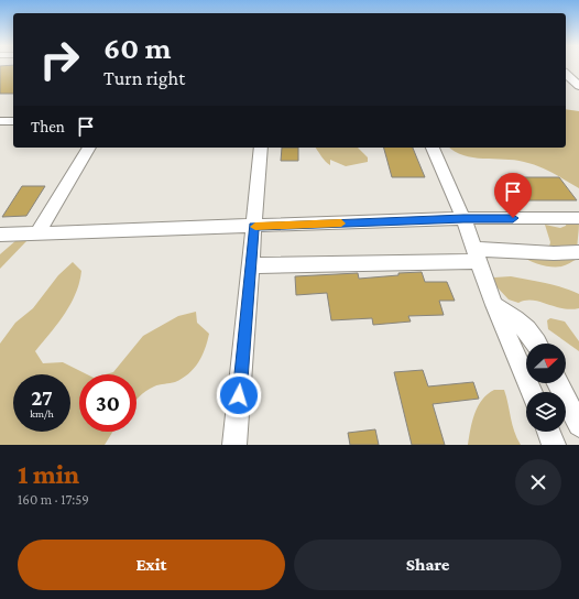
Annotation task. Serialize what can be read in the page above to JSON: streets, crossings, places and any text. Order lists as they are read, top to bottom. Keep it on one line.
{"north":"right","page":{"turn":["60 m","Turn right"],"then":"Then","speed":"27 km/h","limit":"30","heading":["1 min","160 m · 17:59"],"buttons":["Exit","Share"]}}
